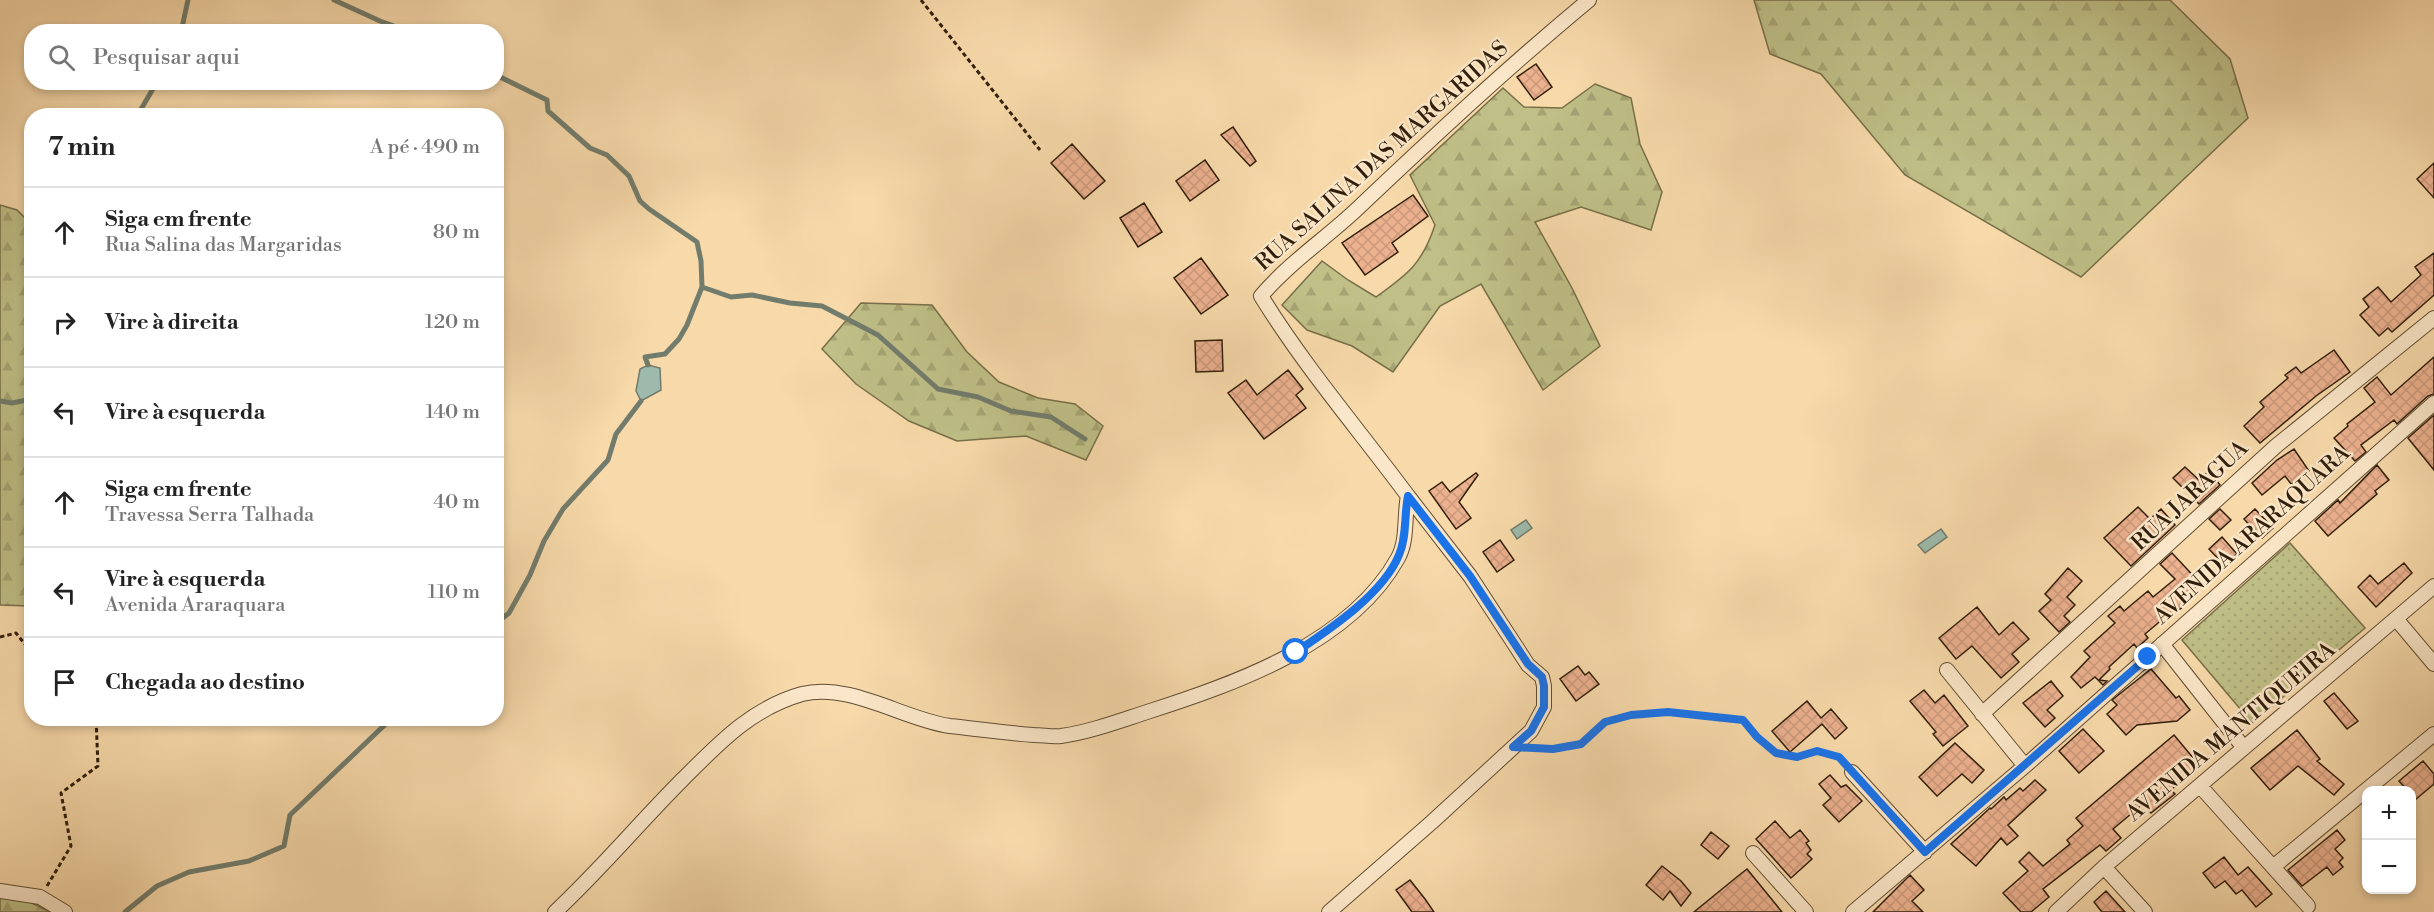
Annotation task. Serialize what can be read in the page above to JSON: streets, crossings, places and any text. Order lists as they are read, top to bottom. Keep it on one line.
{"streets":{"street":["RUA SALINA DAS MARGARIDAS","RUA JARAGUA","AVENIDA ARARAQUARA","AVENIDA MANTIQUEIRA"]},"page":{"search":"Pesquisar aqui","heading":["7 min","A pé · 490 m"],"list":[["Siga em frente","Rua Salina das Margaridas","80 m"],["Vire à direita","120 m"],["Vire à esquerda","140 m"],["Siga em frente","Travessa Serra Talhada","40 m"],["Vire à esquerda","Avenida Araraquara","110 m"],"Chegada ao destino"],"map_buttons":["+","−"]}}
